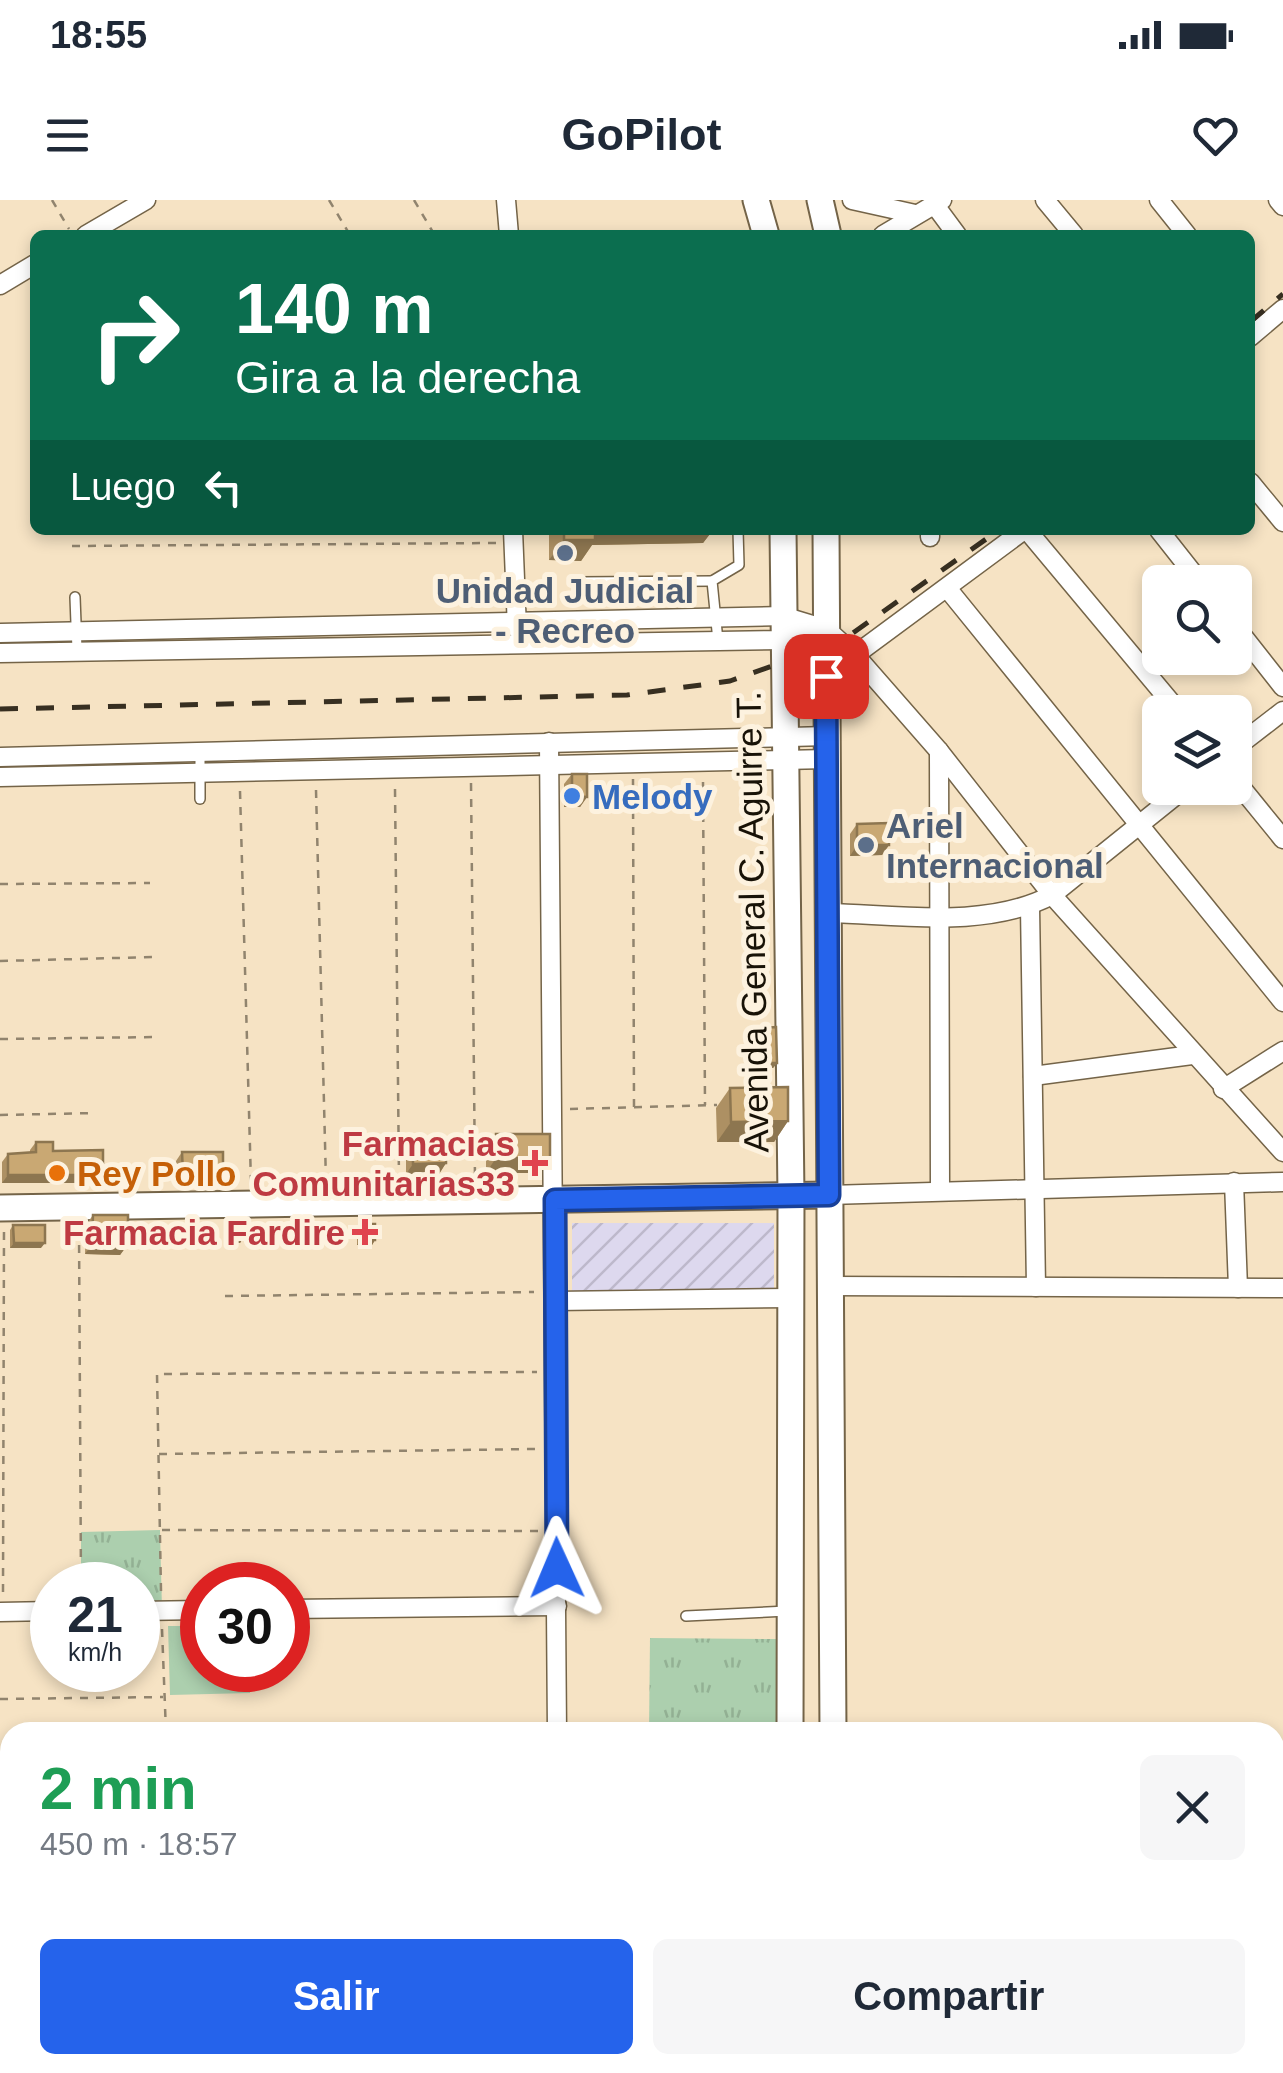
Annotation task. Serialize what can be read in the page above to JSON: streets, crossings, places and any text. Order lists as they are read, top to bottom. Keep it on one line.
{"streets":{"street":["Avenida General C. Aguirre T."]},"places":{"other":["Unidad Judicial - Recreo","Melody","Ariel Internacional","Rey Pollo"],"health":["Farmacias Comunitarias33","Farmacia Fardire"]},"page":{"status":"18:55","header":"GoPilot","turn":["140 m","Gira a la derecha"],"then":"Luego","speed":"21 km/h","limit":"30","heading":["2 min","450 m · 18:57"],"buttons":["Salir","Compartir"]}}
